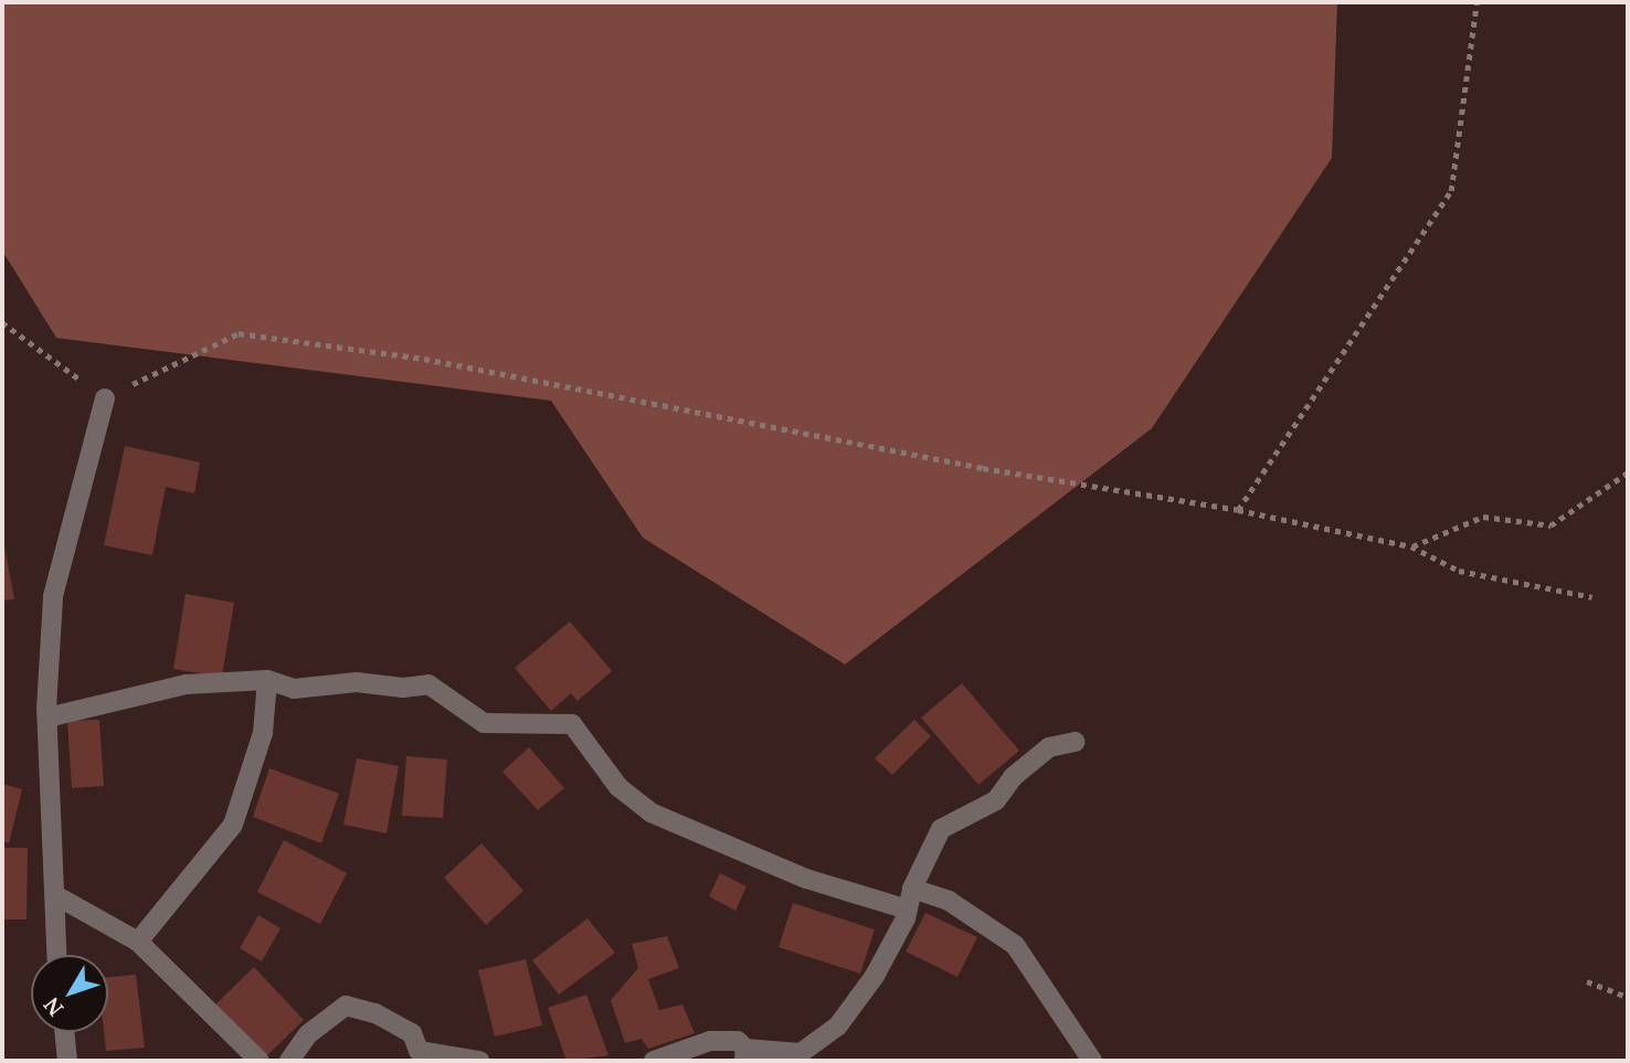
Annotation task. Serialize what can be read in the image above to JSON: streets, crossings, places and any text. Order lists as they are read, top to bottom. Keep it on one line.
{"north":"bottom left"}
